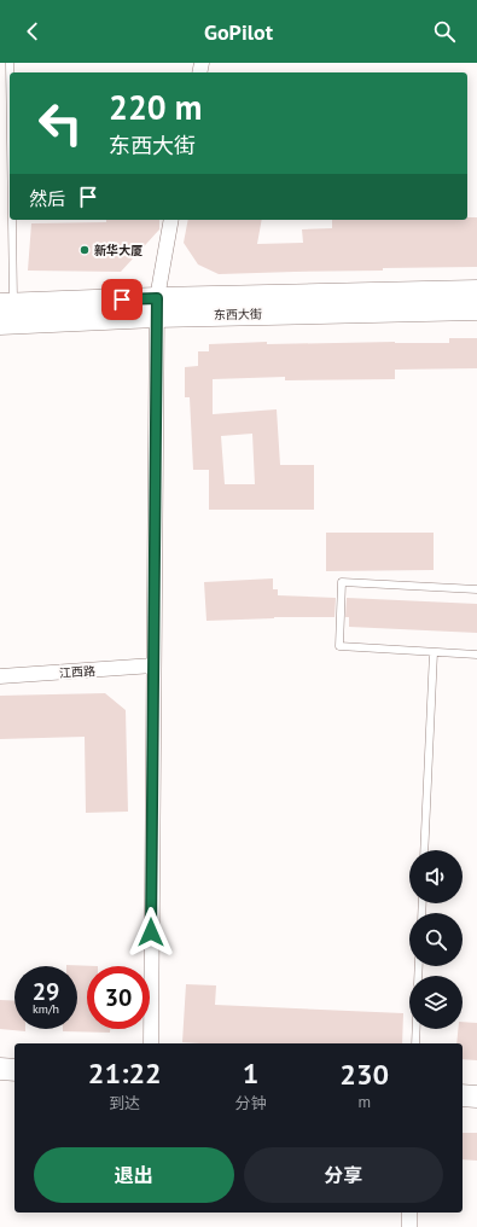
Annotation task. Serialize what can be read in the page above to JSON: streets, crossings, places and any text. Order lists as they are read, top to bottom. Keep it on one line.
{"streets":{"street":["东西大街","江西路"]},"places":["新华大厦"],"page":{"header":"GoPilot","turn":["220 m","东西大街"],"then":"然后","speed":"29 km/h","limit":"30","eta":["21:22","到达","1","分钟","230","m"],"buttons":["退出","分享"]}}
